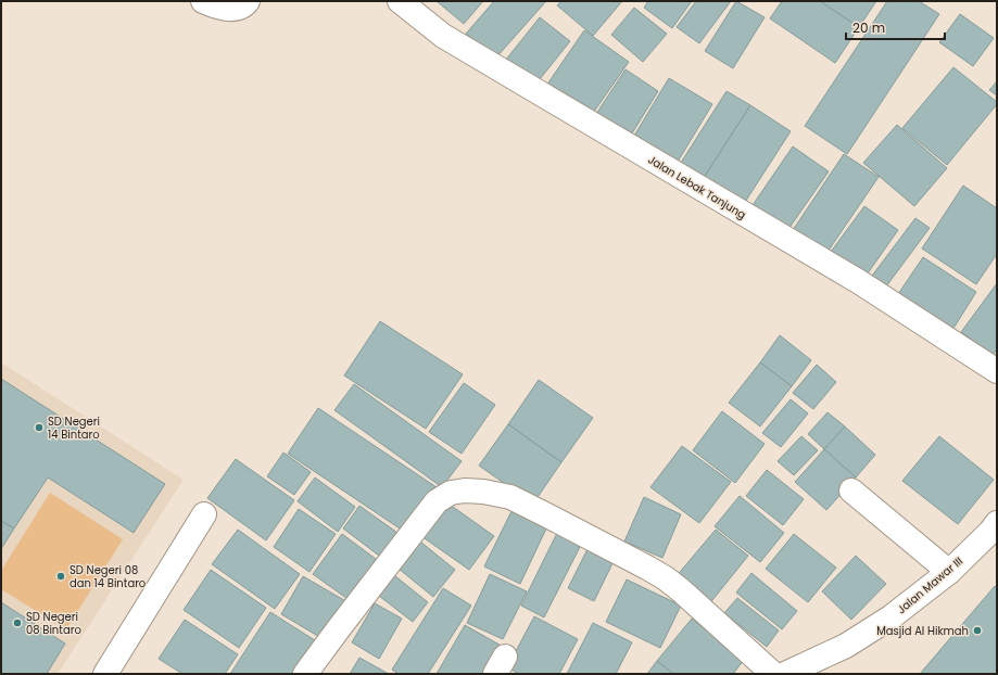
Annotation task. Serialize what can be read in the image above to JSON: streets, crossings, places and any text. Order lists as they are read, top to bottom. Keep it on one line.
{"streets":{"street":["Jalan Lebak Tanjung","Jalan Mawar III"]},"places":["SD Negeri 14 Bintaro","SD Negeri 08 dan 14 Bintaro","SD Negeri 08 Bintaro","Masjid Al Hikmah"],"scale_bar":"20 m"}
